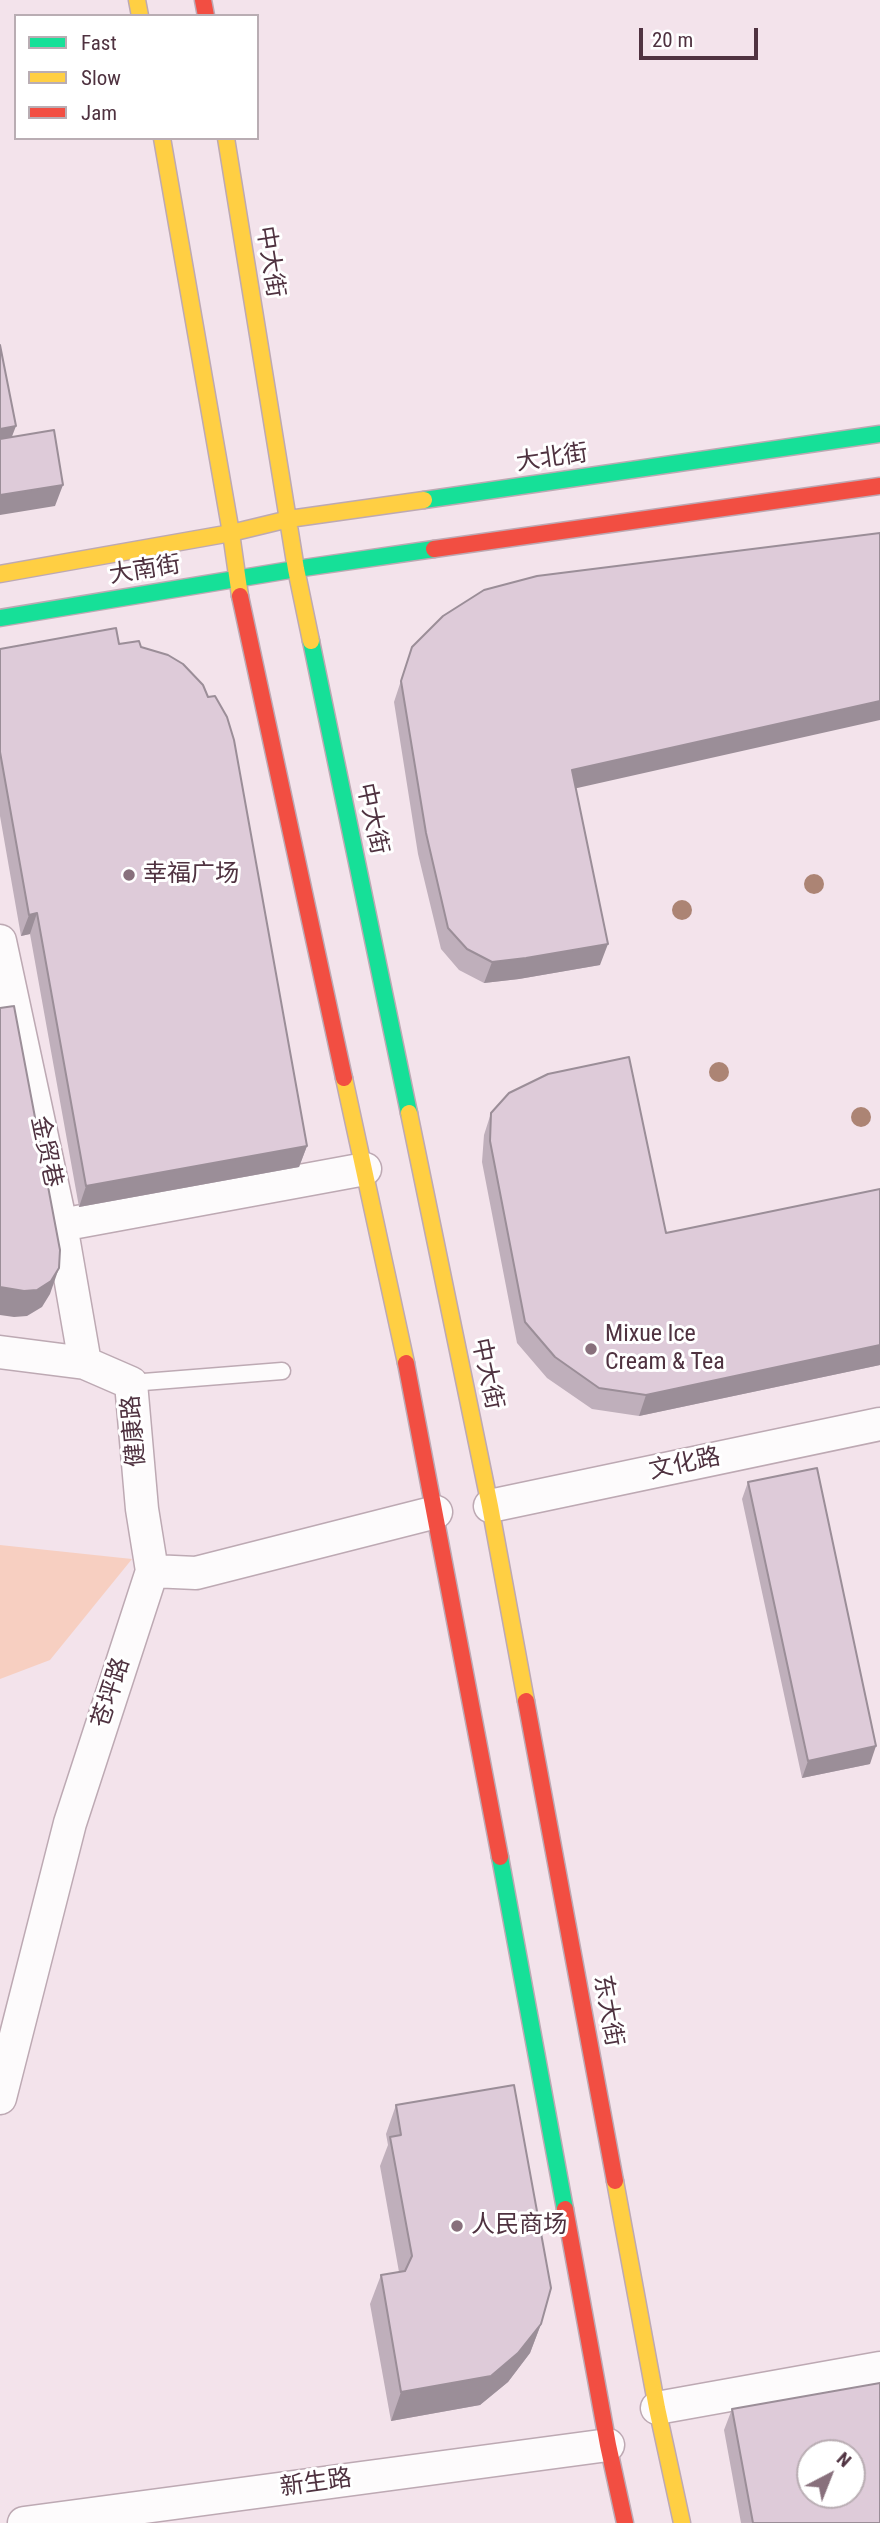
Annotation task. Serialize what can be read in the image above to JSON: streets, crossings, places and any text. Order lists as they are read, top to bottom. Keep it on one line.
{"streets":{"main road":["中大街","大北街","大南街","东大街"],"street":["金贸巷","健康路","文化路","苍坪路","新生路"]},"crossings":[["中大街","大北街"],["中大街","大南街"],["中大街","文化路"],["中大街","东大街"],["大北街","大南街"],["金贸巷","健康路"],["健康路","苍坪路"],["文化路","东大街"]],"places":["幸福广场","Mixue Ice Cream & Tea","人民商场"],"legend":["Fast","Slow","Jam"],"scale_bar":"20 m","north":"top right"}
